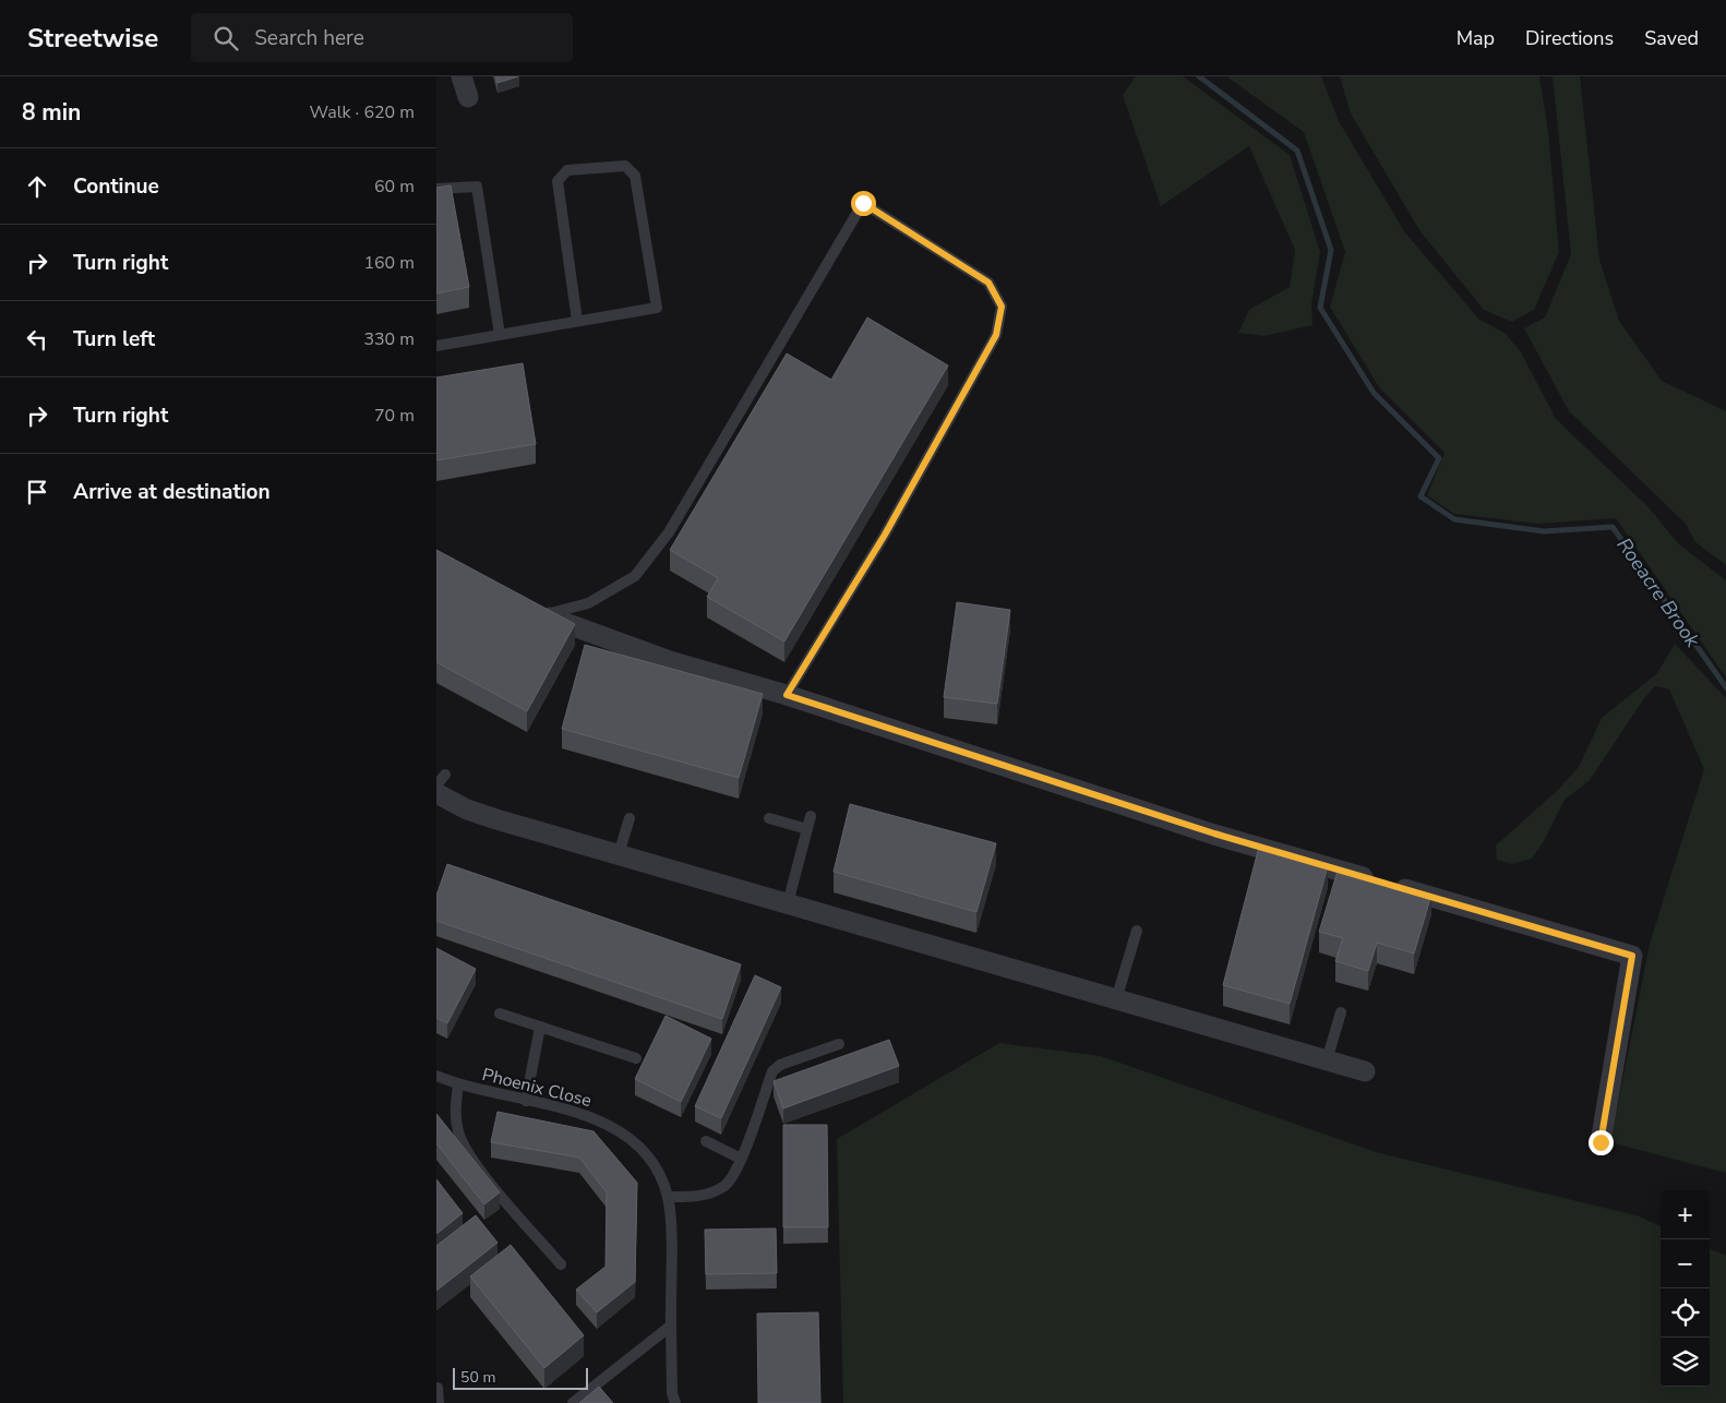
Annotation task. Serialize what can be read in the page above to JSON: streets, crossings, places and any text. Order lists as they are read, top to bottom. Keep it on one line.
{"streets":{"lane":["Phoenix Close"]},"water":["Roeacre Brook"],"scale_bar":"50 m","page":{"header":"Streetwise","search":"Search here","nav":["Map","Directions","Saved"],"heading":["8 min","Walk · 620 m"],"list":[["Continue","60 m"],["Turn right","160 m"],["Turn left","330 m"],["Turn right","70 m"],"Arrive at destination"],"map_buttons":["+","−"],"scale":"50 m"}}
